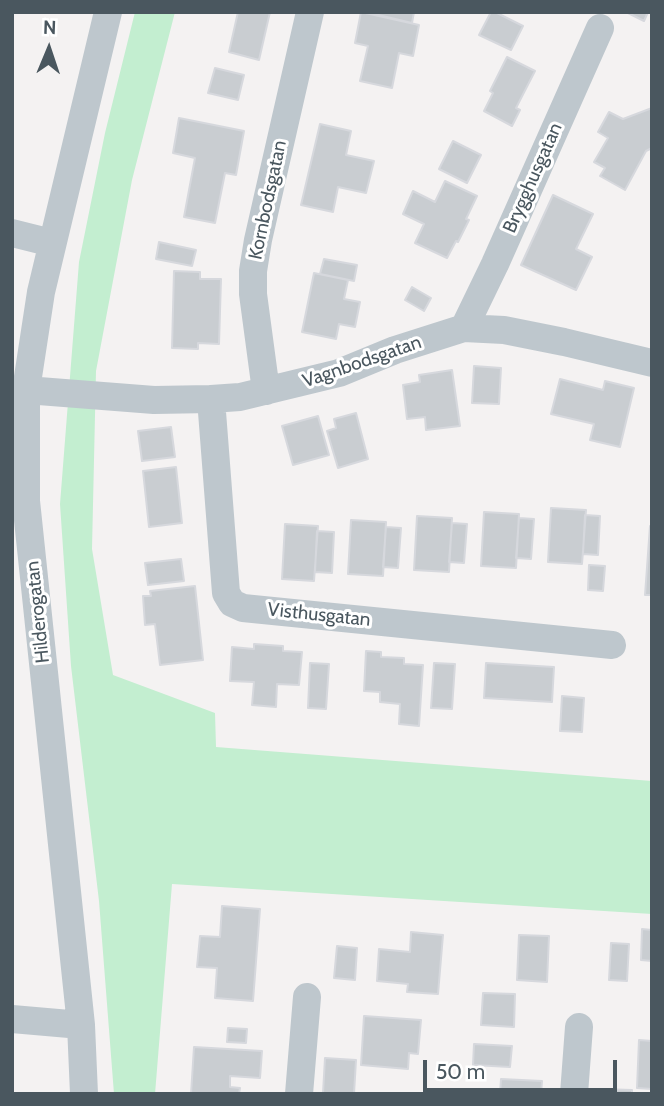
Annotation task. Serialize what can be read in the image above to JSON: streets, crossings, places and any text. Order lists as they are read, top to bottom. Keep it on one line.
{"streets":{"street":["Brygghusgatan","Kornbodsgatan","Vagnbodsgatan","Hilderogatan","Visthusgatan"]},"crossings":[["Brygghusgatan","Vagnbodsgatan"],["Kornbodsgatan","Vagnbodsgatan"],["Vagnbodsgatan","Hilderogatan"],["Vagnbodsgatan","Visthusgatan"]],"scale_bar":"50 m","north":"top"}
